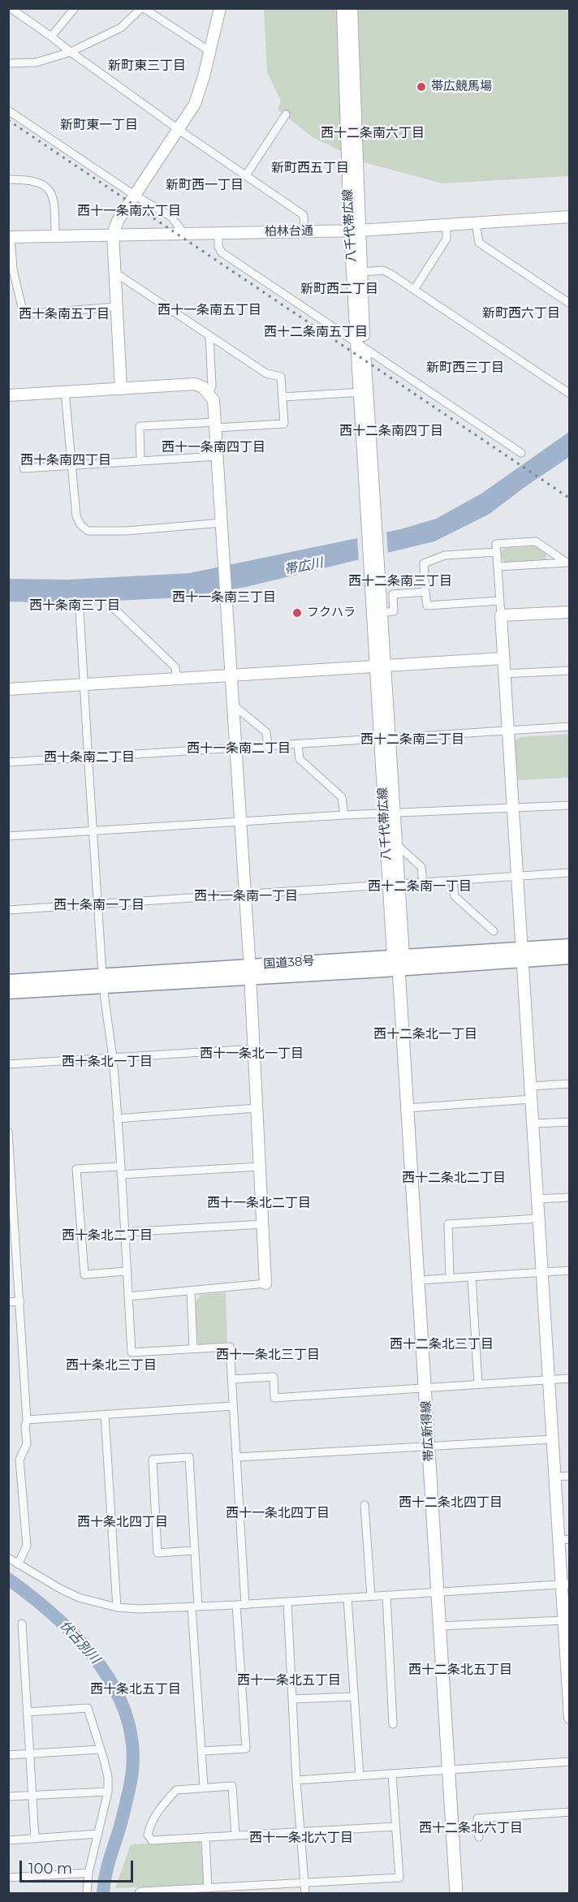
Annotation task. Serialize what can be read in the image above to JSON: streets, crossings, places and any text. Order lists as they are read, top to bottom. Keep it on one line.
{"streets":{"highway":["国道38号"],"main road":["帯広新得線"],"street":["八千代帯広線","柏林台通"]},"crossings":[["八千代帯広線","柏林台通"],["八千代帯広線","国道38号"],["八千代帯広線","帯広新得線"],["国道38号","帯広新得線"]],"districts":["新町東三丁目","新町東一丁目","西十二条南六丁目","新町西五丁目","新町西一丁目","西十一条南六丁目","新町西二丁目","西十一条南五丁目","新町西六丁目","西十条南五丁目","西十二条南五丁目","新町西三丁目","西十二条南四丁目","西十一条南四丁目","西十条南四丁目","西十二条南三丁目","西十一条南三丁目","西十条南三丁目","西十二条南二丁目","西十一条南二丁目","西十条南二丁目","西十二条南一丁目","西十一条南一丁目","西十条南一丁目","西十二条北一丁目","西十一条北一丁目","西十条北一丁目","西十二条北二丁目","西十一条北二丁目","西十条北二丁目","西十二条北三丁目","西十一条北三丁目","西十条北三丁目","西十二条北四丁目","西十一条北四丁目","西十条北四丁目","西十二条北五丁目","西十一条北五丁目","西十条北五丁目","西十二条北六丁目","西十一条北六丁目"],"water":["帯広川","伏古別川"],"places":["帯広競馬場","フクハラ"],"scale_bar":"100 m"}
